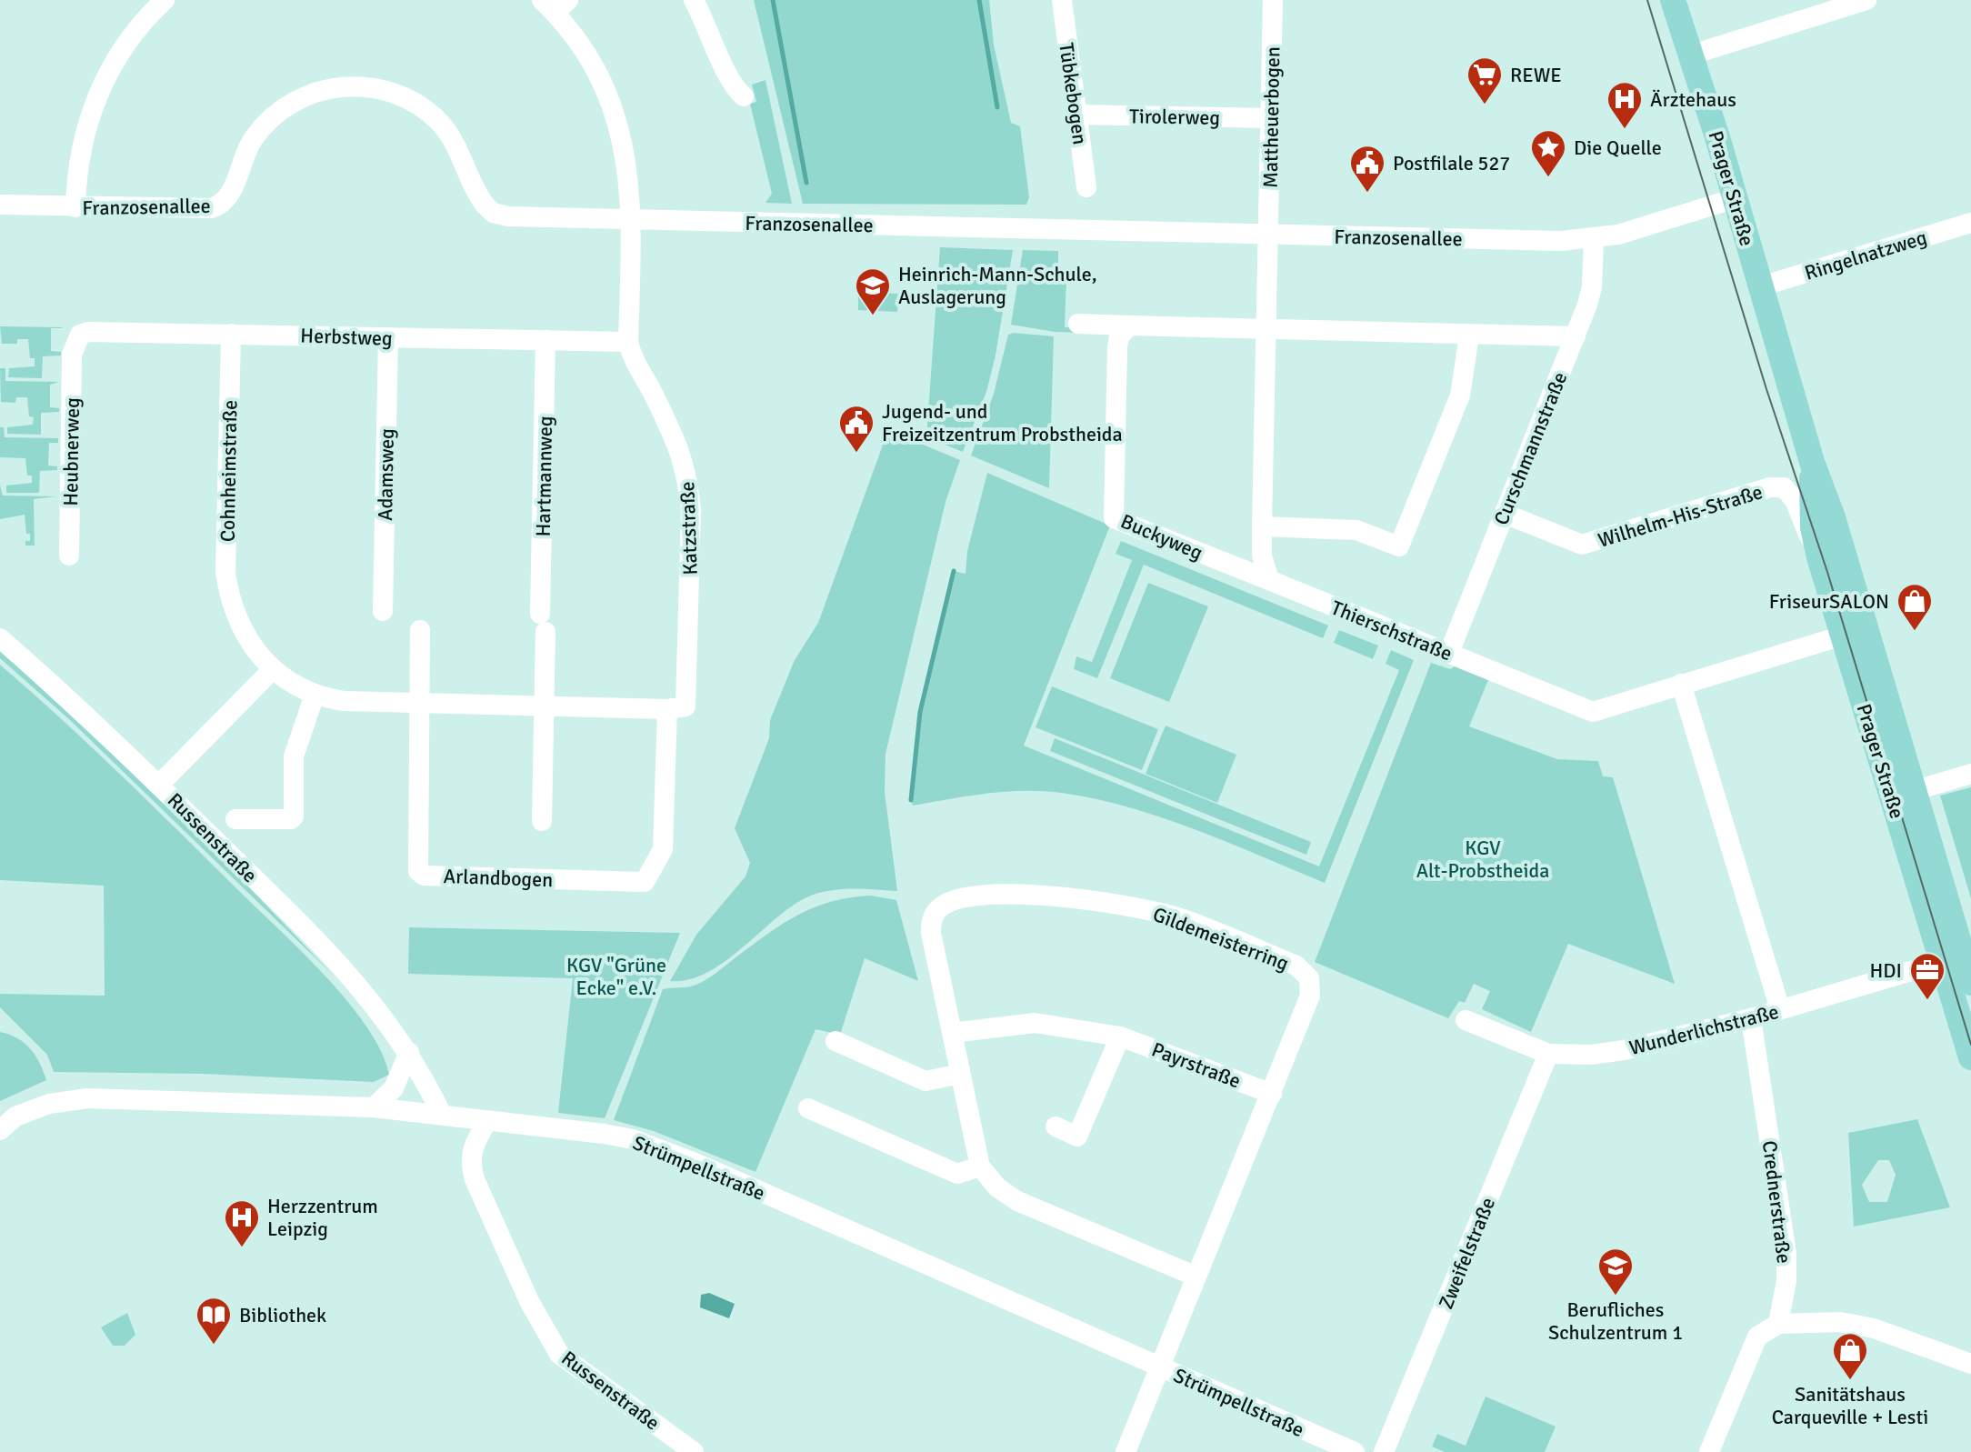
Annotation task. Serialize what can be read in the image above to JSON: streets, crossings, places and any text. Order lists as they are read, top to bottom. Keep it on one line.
{"streets":{"main road":["Prager Straße"],"street":["Tübkebogen","Tirolerweg","Mattheuerbogen","Franzosenallee","Ringelnatzweg","Herbstweg","Curschmannstraße","Heubnerweg","Cohnheimstraße","Adamsweg","Hartmannweg","Wilhelm-His-Straße","Katzstraße","Buckyweg","Thierschstraße","Russenstraße","Arlandbogen","Gildemeisterring","Wunderlichstraße","Payrstraße","Strümpellstraße","Crednerstraße","Zweifelstraße"]},"crossings":[["Tübkebogen","Tirolerweg"],["Tirolerweg","Mattheuerbogen"],["Mattheuerbogen","Franzosenallee"],["Prager Straße","Franzosenallee"],["Prager Straße","Ringelnatzweg"],["Prager Straße","Wilhelm-His-Straße"],["Prager Straße","Thierschstraße"],["Prager Straße","Wunderlichstraße"],["Franzosenallee","Curschmannstraße"],["Franzosenallee","Katzstraße"],["Herbstweg","Heubnerweg"],["Herbstweg","Cohnheimstraße"],["Herbstweg","Adamsweg"],["Herbstweg","Hartmannweg"],["Herbstweg","Katzstraße"],["Curschmannstraße","Wilhelm-His-Straße"],["Curschmannstraße","Thierschstraße"],["Katzstraße","Arlandbogen"],["Buckyweg","Thierschstraße"],["Russenstraße","Strümpellstraße"],["Gildemeisterring","Payrstraße"],["Gildemeisterring","Strümpellstraße"],["Wunderlichstraße","Crednerstraße"],["Wunderlichstraße","Zweifelstraße"]],"parks":["KGV Alt-Probstheida","KGV \"Grüne Ecke\" e.V."],"places":{"supermarket":["REWE"],"hospital":["Ärztehaus","Herzzentrum Leipzig"],"place":["Die Quelle"],"public building":["Postfilale 527","Jugend- und Freizeitzentrum Probstheida"],"school or university":["Heinrich-Mann-Schule, Auslagerung","Berufliches Schulzentrum 1"],"shop":["FriseurSALON","Sanitätshaus Carqueville + Lesti"],"office":["HDI"],"library":["Bibliothek"]}}
